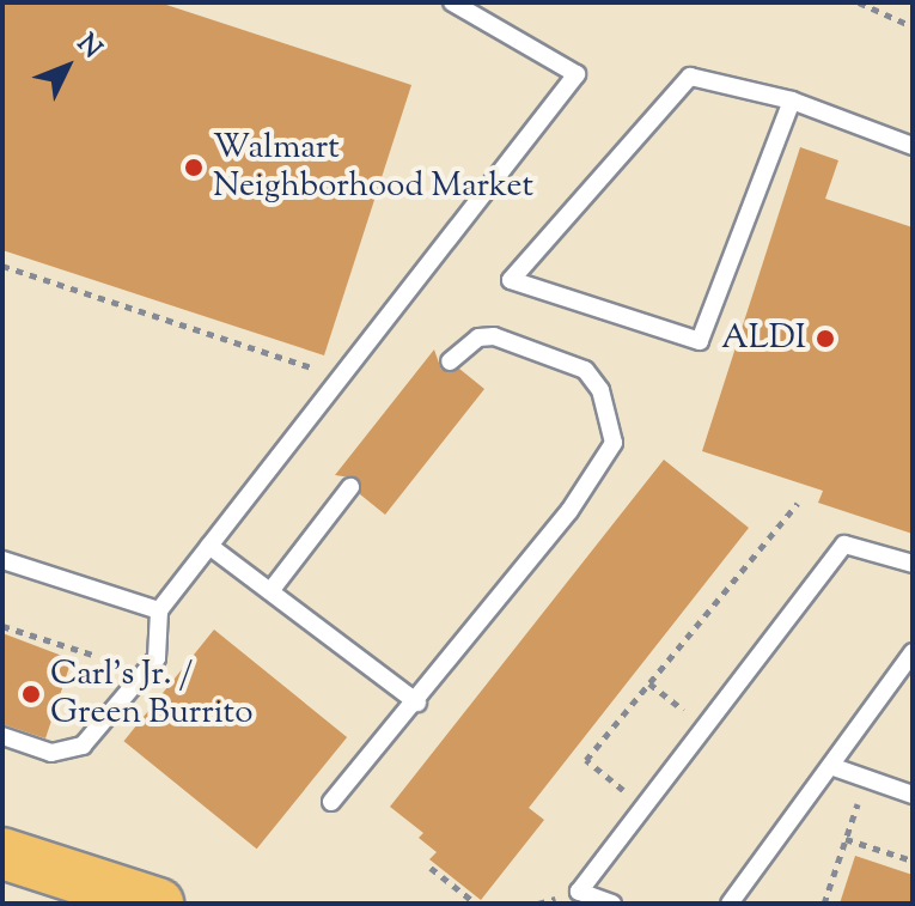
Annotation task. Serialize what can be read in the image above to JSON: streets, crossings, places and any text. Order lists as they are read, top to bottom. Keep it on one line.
{"places":["Walmart Neighborhood Market","ALDI","Carl's Jr. / Green Burrito"],"north":"top right"}
